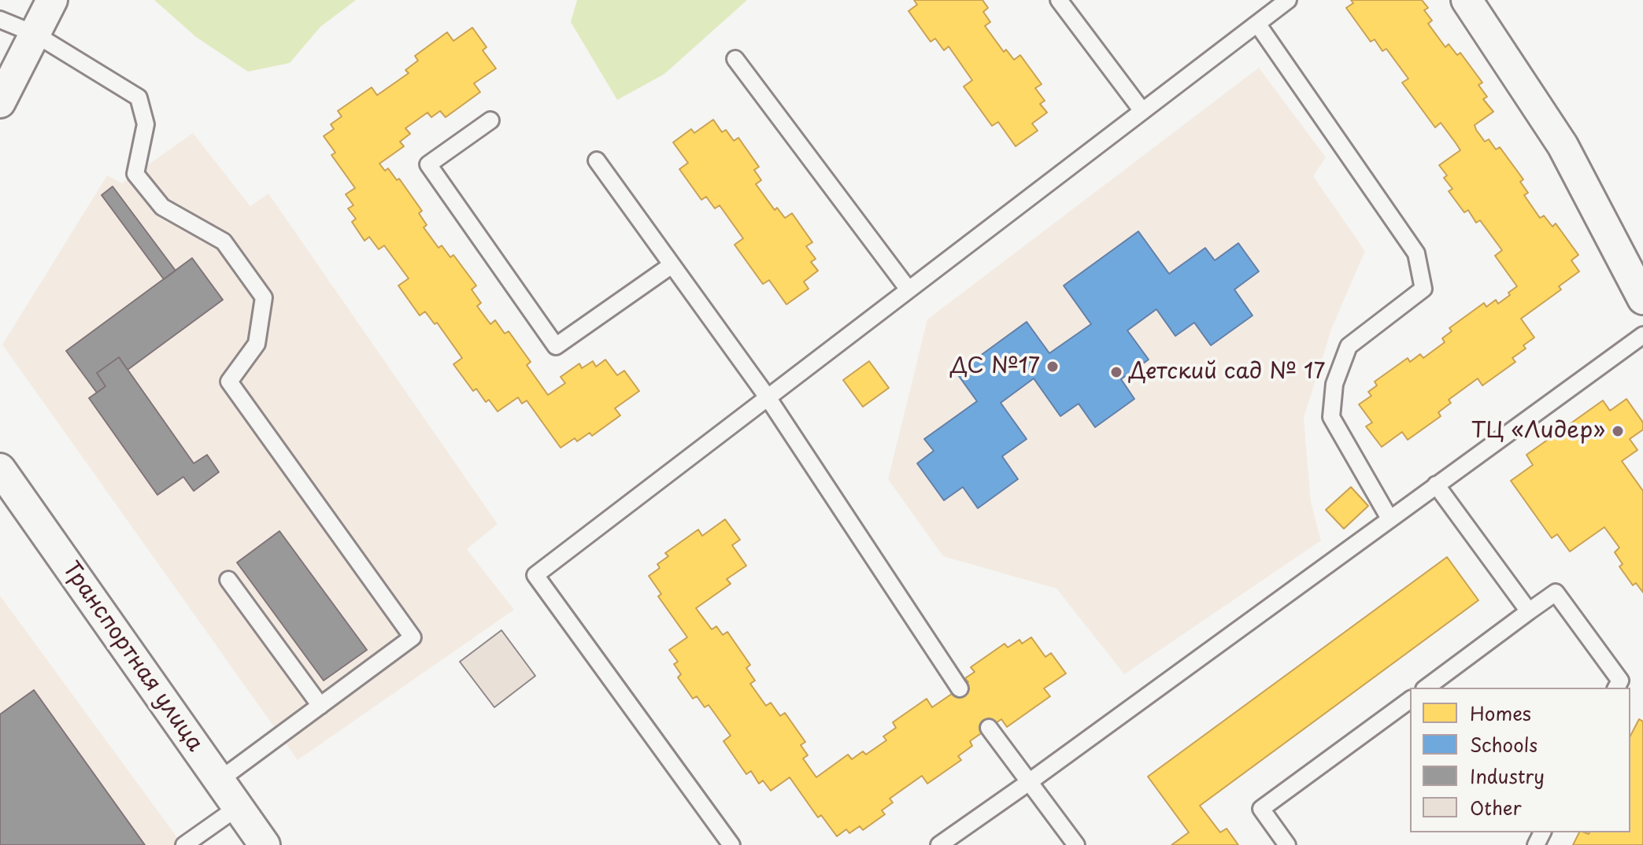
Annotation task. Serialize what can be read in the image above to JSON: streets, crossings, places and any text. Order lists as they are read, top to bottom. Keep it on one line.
{"streets":{"street":["Транспортная улица"]},"places":["ДС №17","Детский сад № 17","ТЦ «Лидер»"],"legend":["Homes","Schools","Industry","Other"]}
